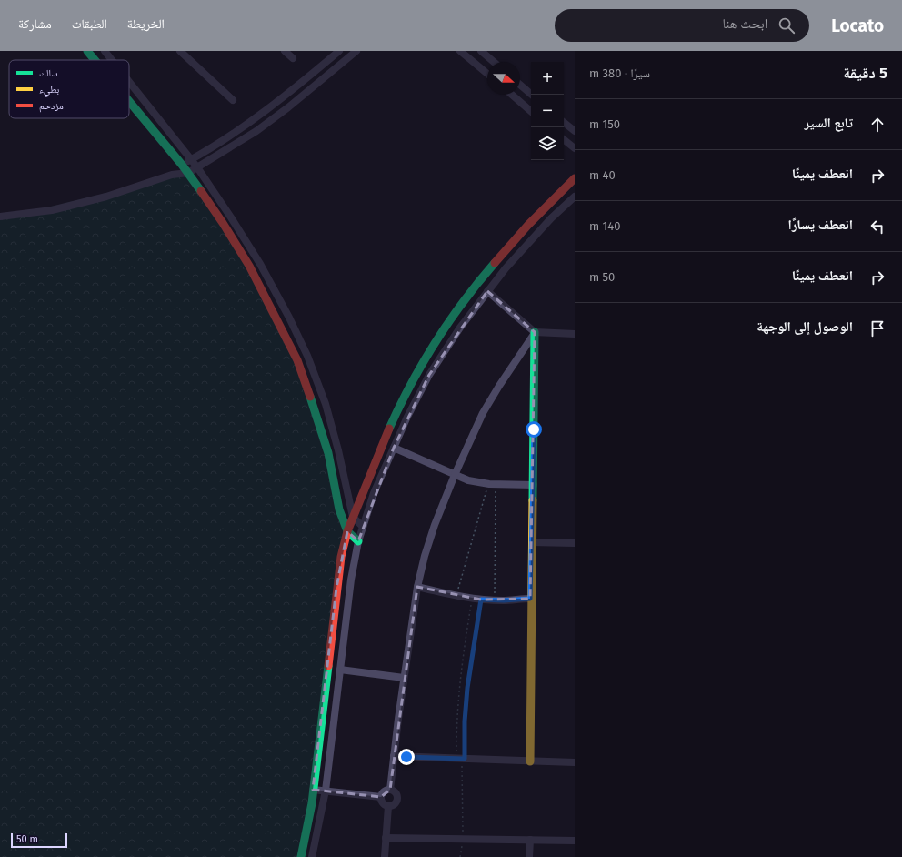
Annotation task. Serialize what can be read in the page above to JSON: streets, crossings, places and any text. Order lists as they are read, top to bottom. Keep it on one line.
{"legend":["سالك","بطيء","مزدحم"],"scale_bar":"50 m","north":"right","page":{"header":"Locato","search":"ابحث هنا","nav":["الخريطة","الطبقات","مشاركة"],"heading":["5 دقيقة","سيرًا · 380 m"],"map_buttons":["+","−"],"list":[["تابع السير","150 m"],["انعطف يمينًا","40 m"],["انعطف يسارًا","140 m"],["انعطف يمينًا","50 m"],"الوصول إلى الوجهة"],"scale":"50 m"}}
